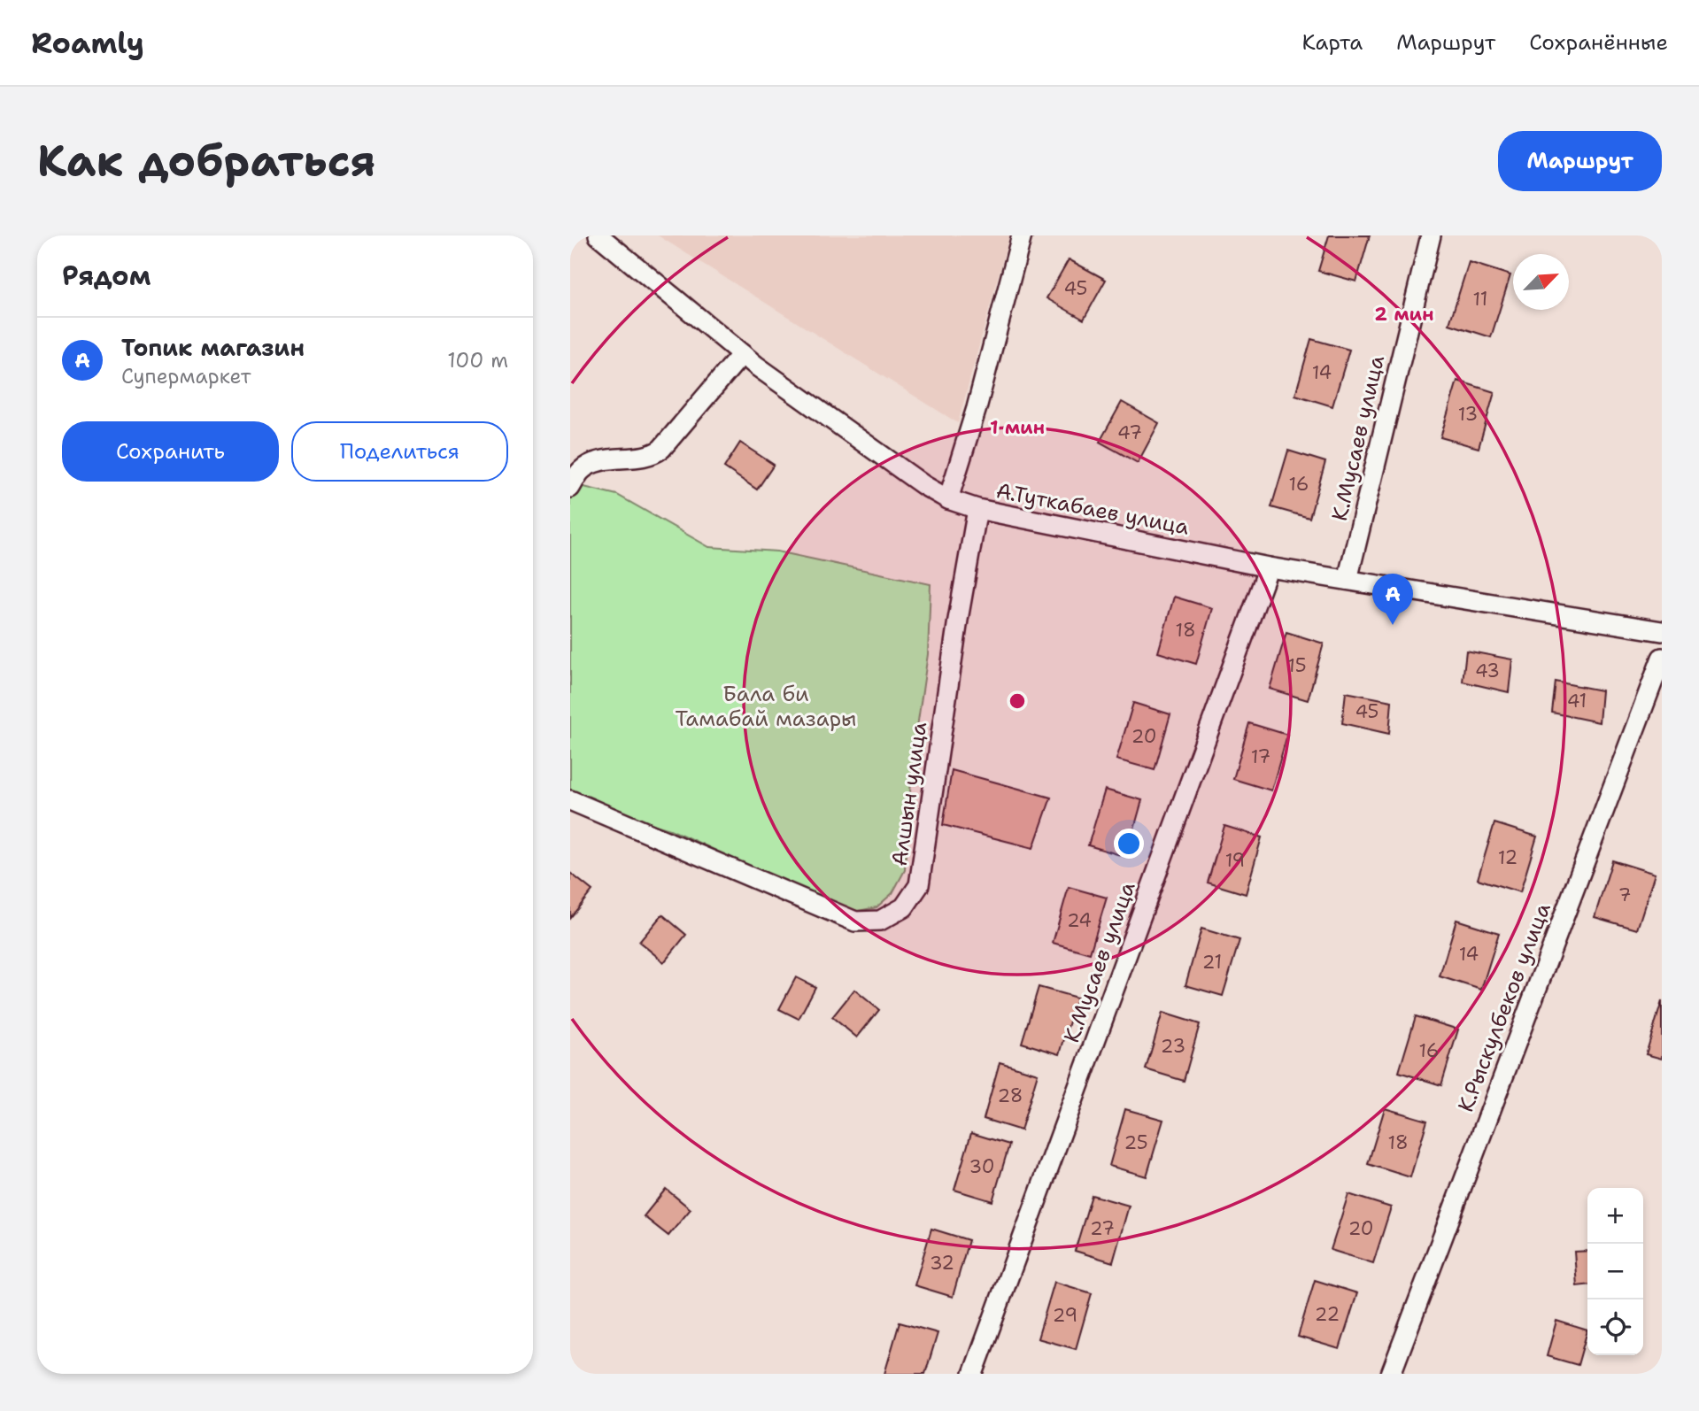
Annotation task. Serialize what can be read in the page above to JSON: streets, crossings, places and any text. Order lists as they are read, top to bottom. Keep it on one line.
{"streets":{"street":["К.Мусаев улица","А.Туткабаев улица","Алшын улица","К.Рыскулбеков улица"]},"crossings":[["К.Мусаев улица","А.Туткабаев улица"],["А.Туткабаев улица","Алшын улица"]],"parks":["Бала би Тамабай мазары"],"house_numbers":["45","11","14","13","47","16","18","15","43","41","45","20","17","12","19","7","24","14","21","23","16","28","25","18","30","27","20","32","22","29"],"north":"top right","page":{"header":"Roamly","nav":["Карта","Маршрут","Сохранённые"],"buttons":["Маршрут",["Сохранить","Поделиться"]],"title":"Как добраться","heading":"Рядом","list":[{"mark":"A","name":"Топик магазин","note":"Супермаркет","value":"100 m"}],"pins":"A","map_buttons":["+","−"]},"rings":["2 мин","1 мин"]}
